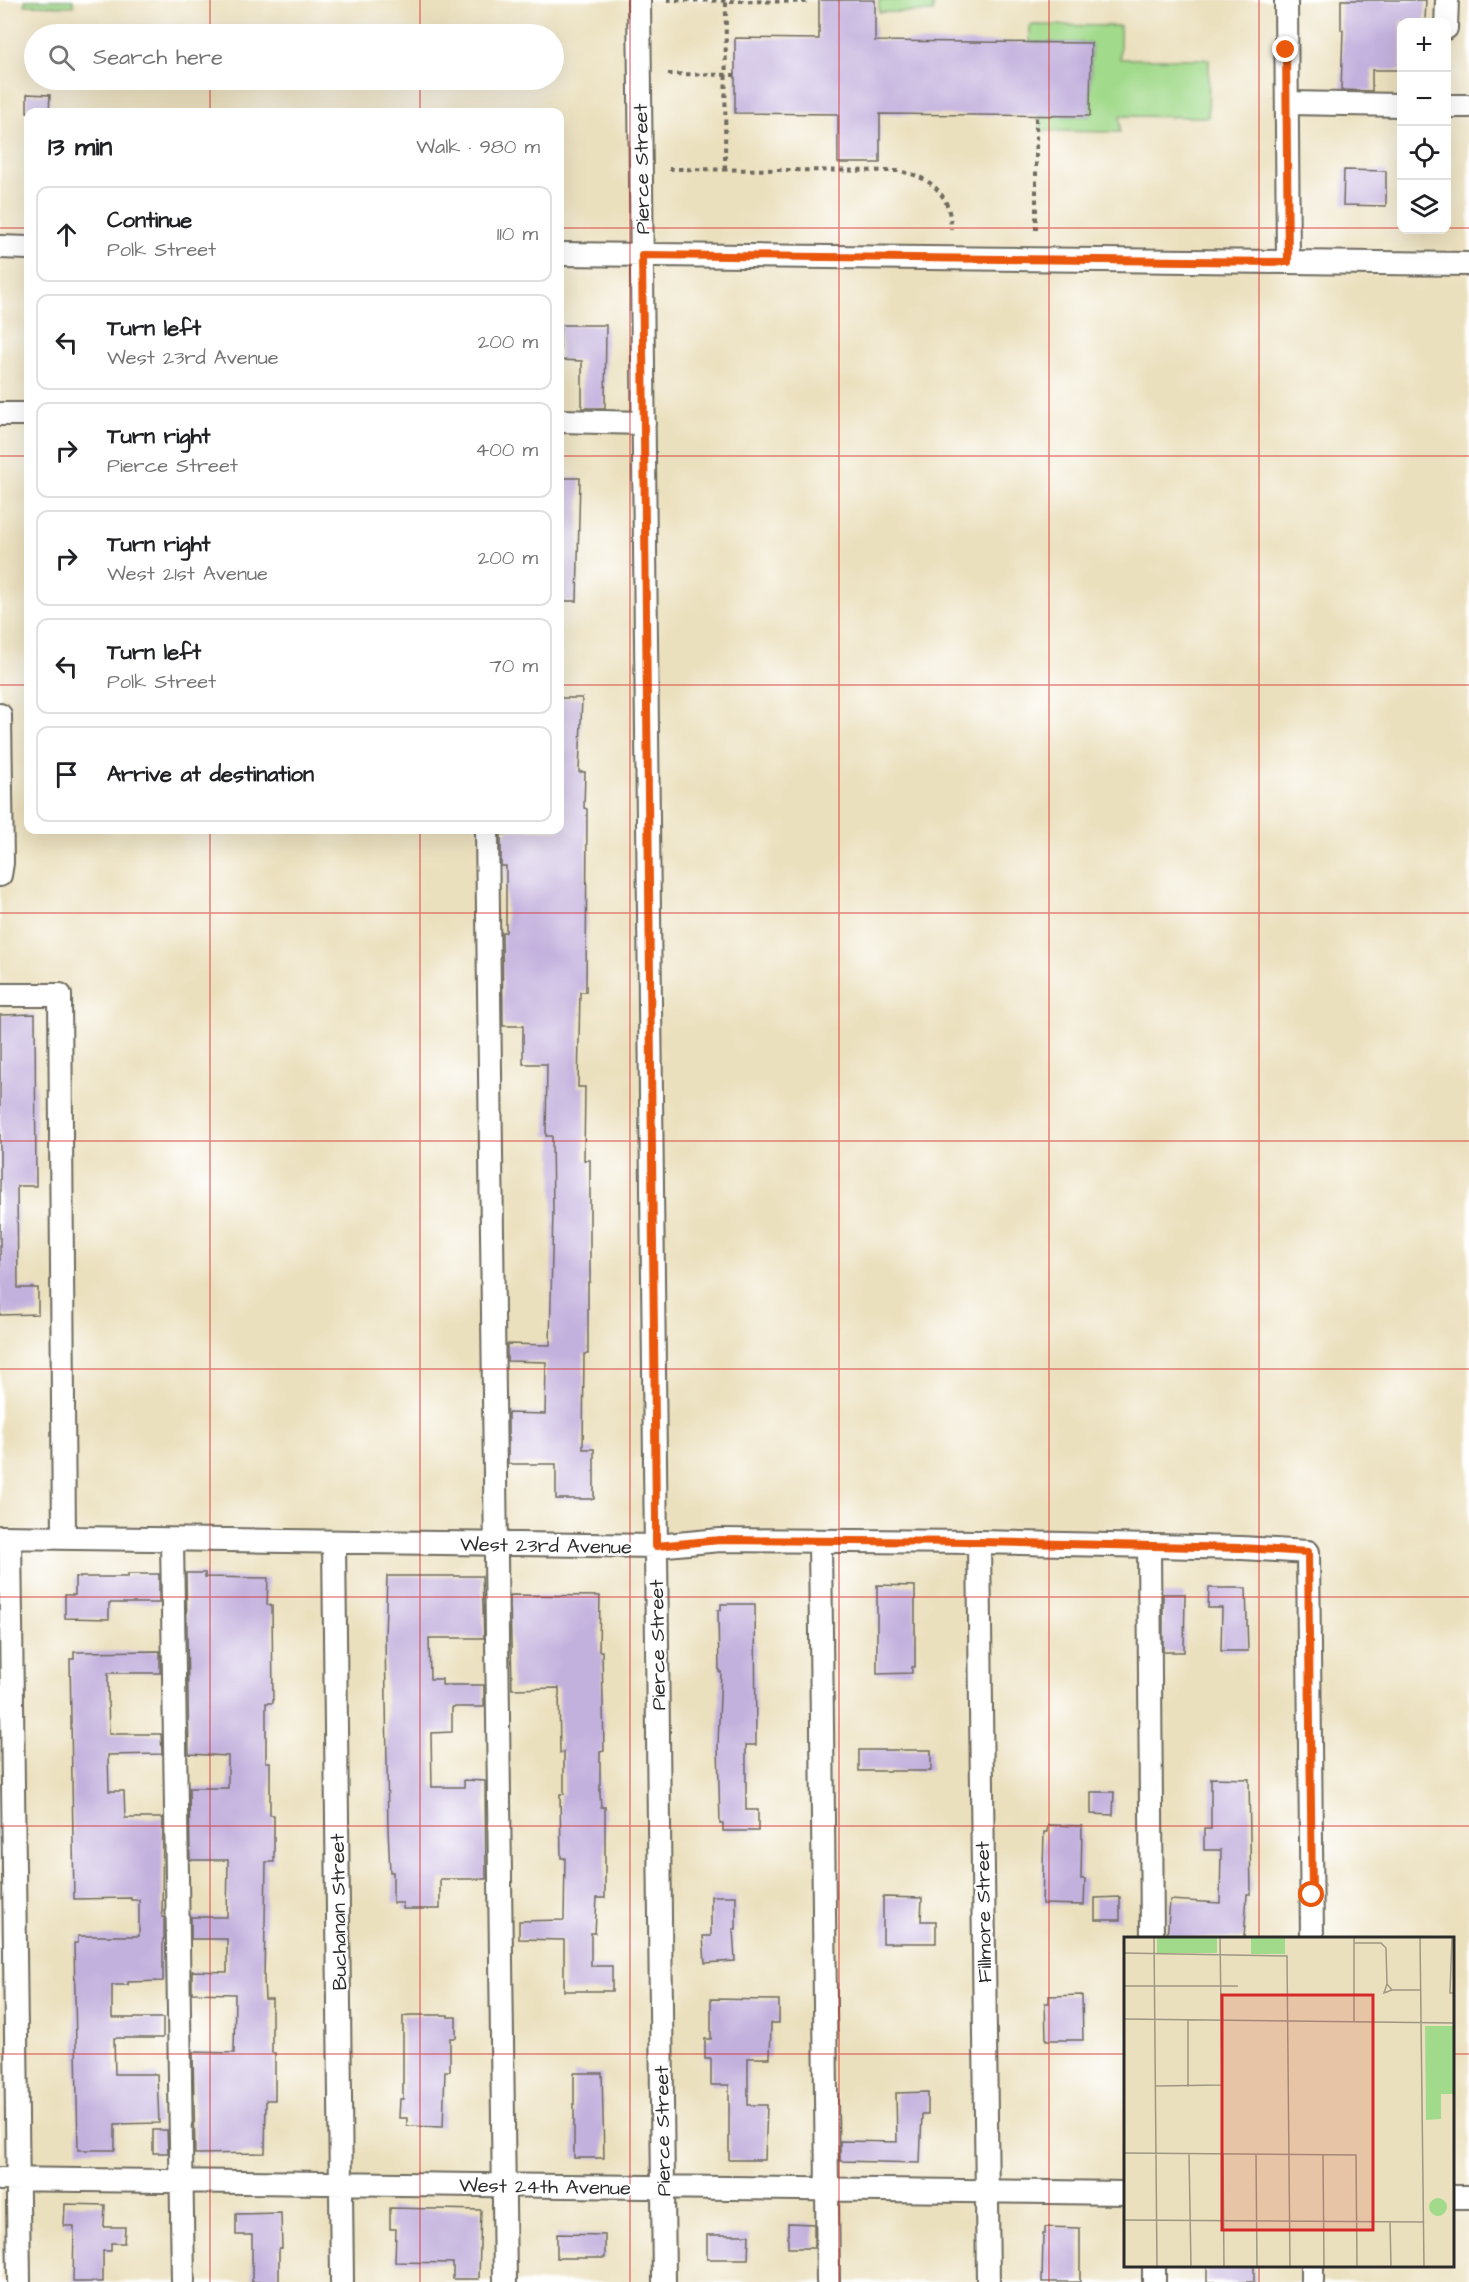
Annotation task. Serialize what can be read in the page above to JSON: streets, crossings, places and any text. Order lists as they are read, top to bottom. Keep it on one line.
{"streets":{"street":["Pierce Street","West 23rd Avenue","Buchanan Street","Fillmore Street","West 24th Avenue"]},"crossings":[["Pierce Street","West 23rd Avenue"],["Pierce Street","West 24th Avenue"],["West 23rd Avenue","Buchanan Street"],["West 23rd Avenue","Fillmore Street"],["Buchanan Street","West 24th Avenue"],["Fillmore Street","West 24th Avenue"]],"page":{"map_buttons":["+","−"],"search":"Search here","heading":["13 min","Walk · 980 m"],"list":[["Continue","Polk Street","110 m"],["Turn left","West 23rd Avenue","200 m"],["Turn right","Pierce Street","400 m"],["Turn right","West 21st Avenue","200 m"],["Turn left","Polk Street","70 m"],"Arrive at destination"]}}
